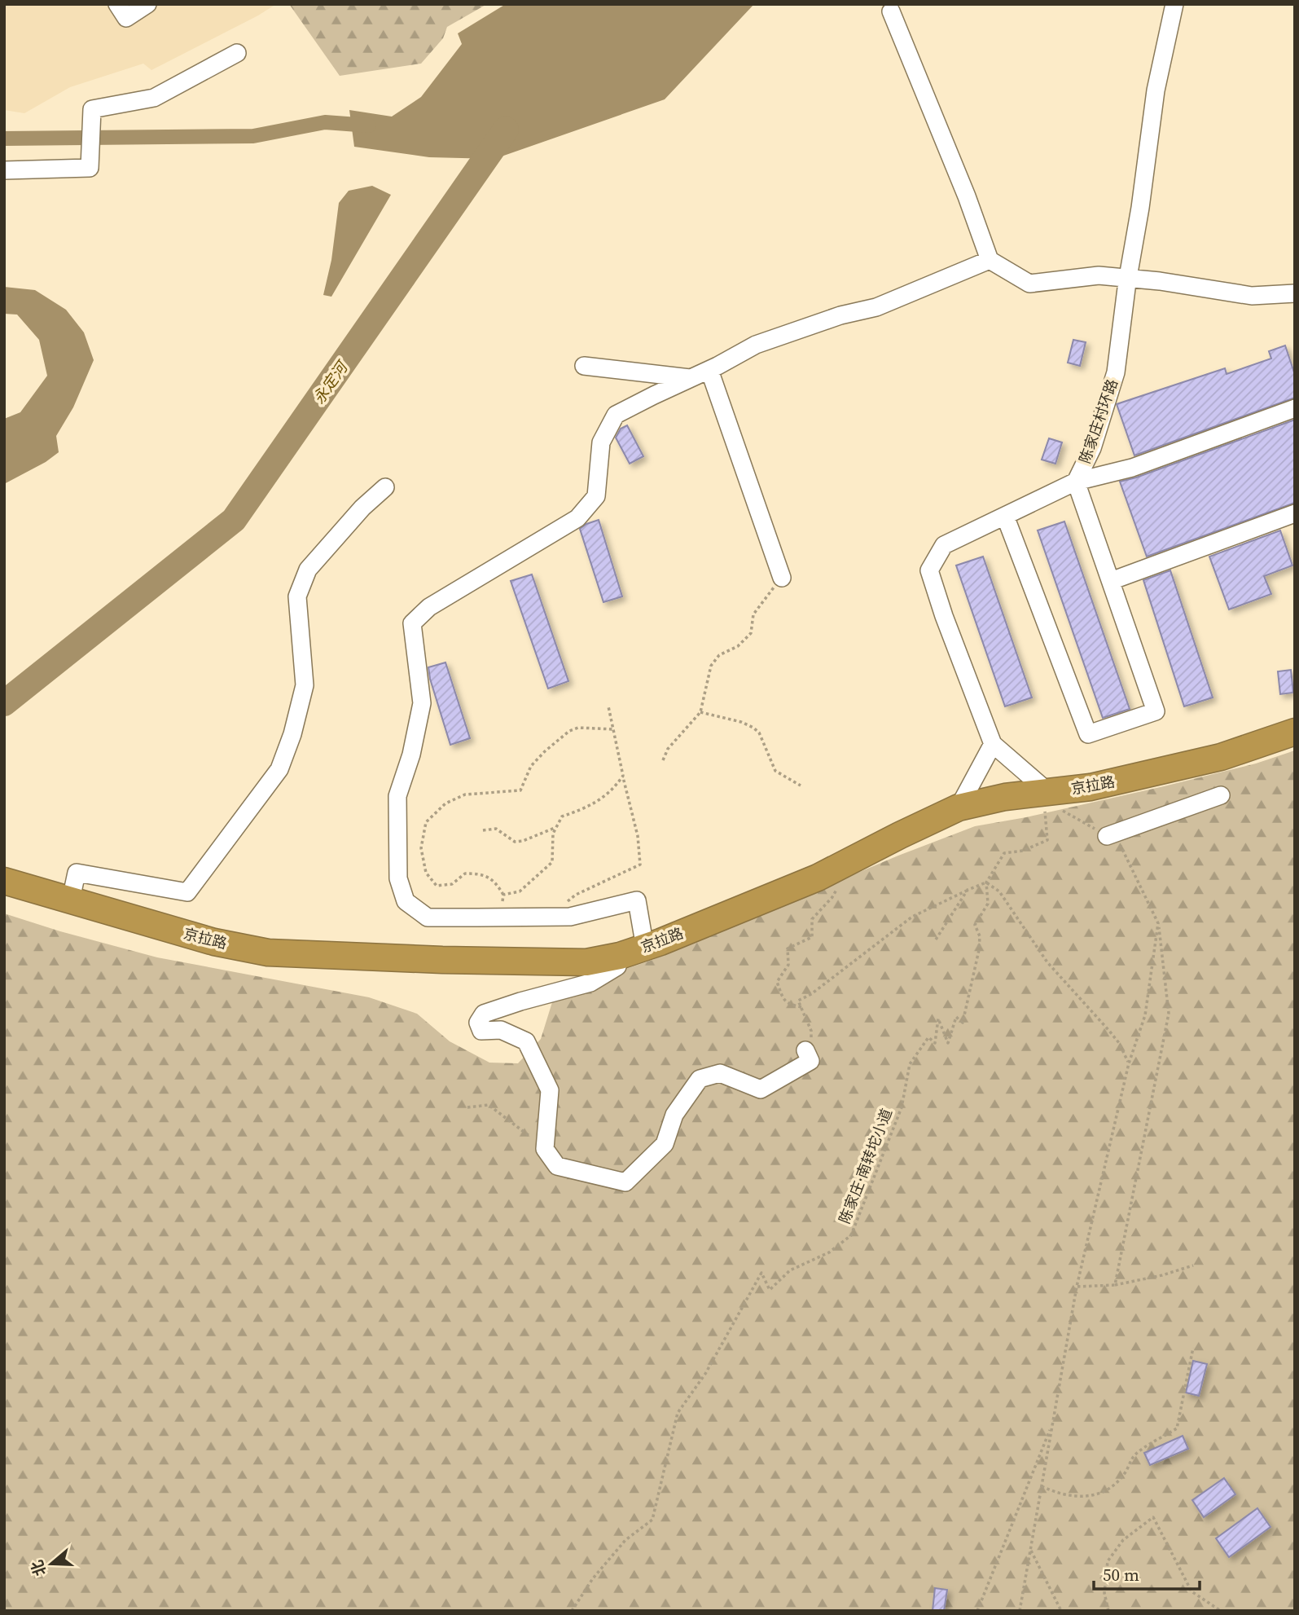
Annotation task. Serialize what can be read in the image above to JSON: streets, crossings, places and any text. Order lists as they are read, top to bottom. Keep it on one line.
{"streets":{"highway":["京拉路"],"street":["陈家庄村环路"],"path":["陈家庄·南转坨小道"]},"crossings":[["京拉路","陈家庄·南转坨小道"]],"water":["永定河"],"scale_bar":"50 m","north":"left"}
